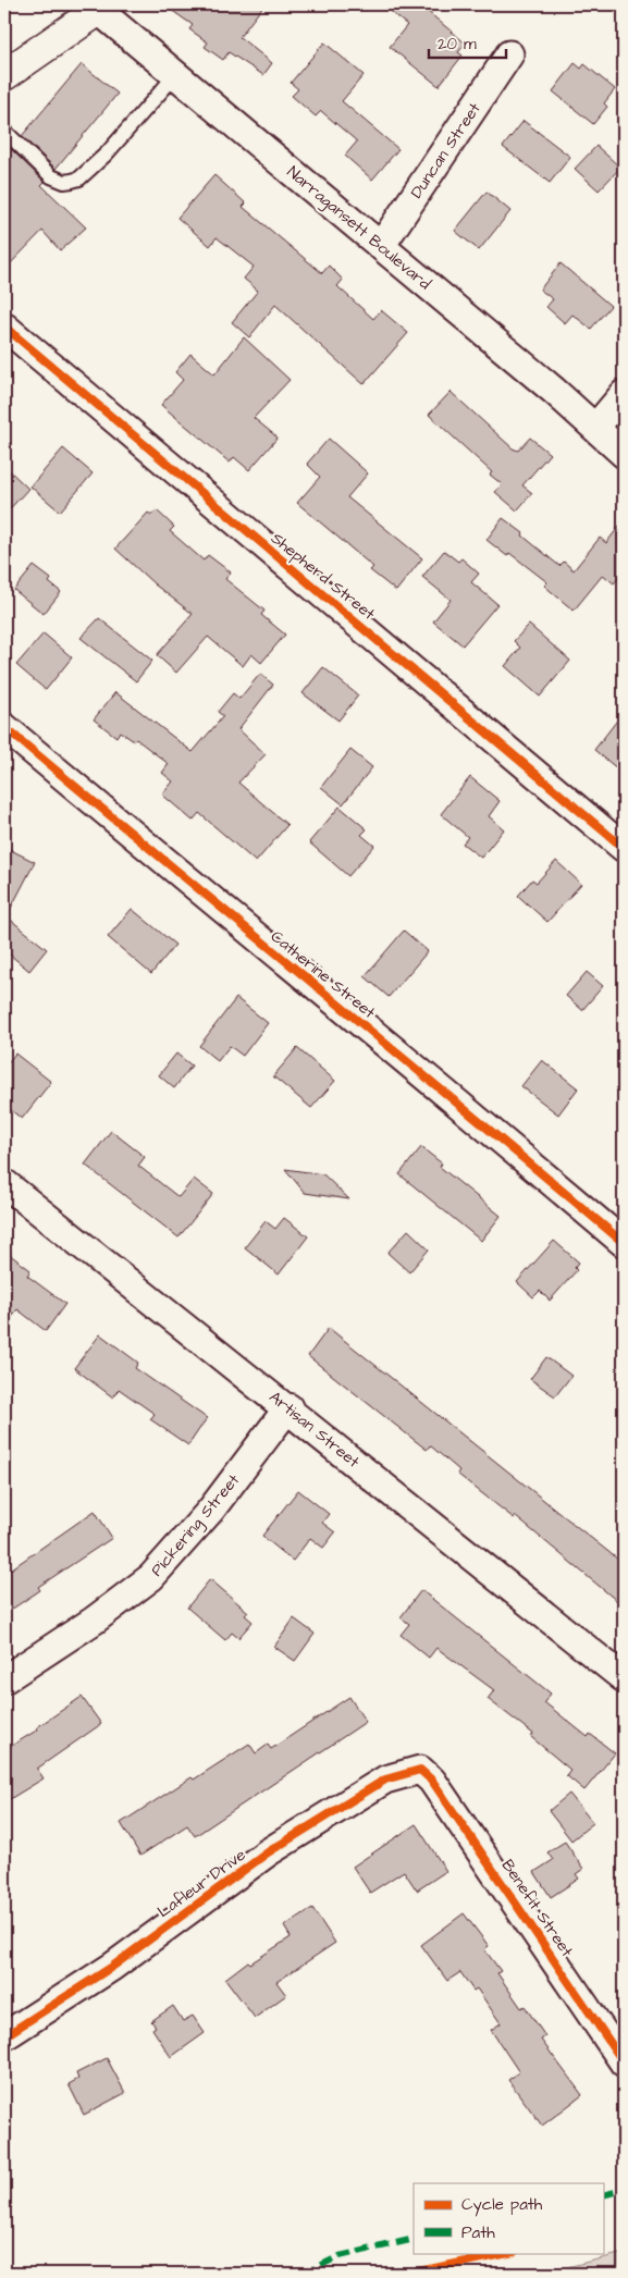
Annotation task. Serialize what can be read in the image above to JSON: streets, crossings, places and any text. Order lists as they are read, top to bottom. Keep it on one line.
{"streets":{"street":["Duncan Street","Narragansett Boulevard","Shepherd Street","Catherine Street","Artisan Street","Pickering Street","Lafleur Drive","Benefit Street"]},"crossings":[["Duncan Street","Narragansett Boulevard"],["Artisan Street","Pickering Street"],["Lafleur Drive","Benefit Street"]],"legend":["Cycle path","Path"],"scale_bar":"20 m"}
